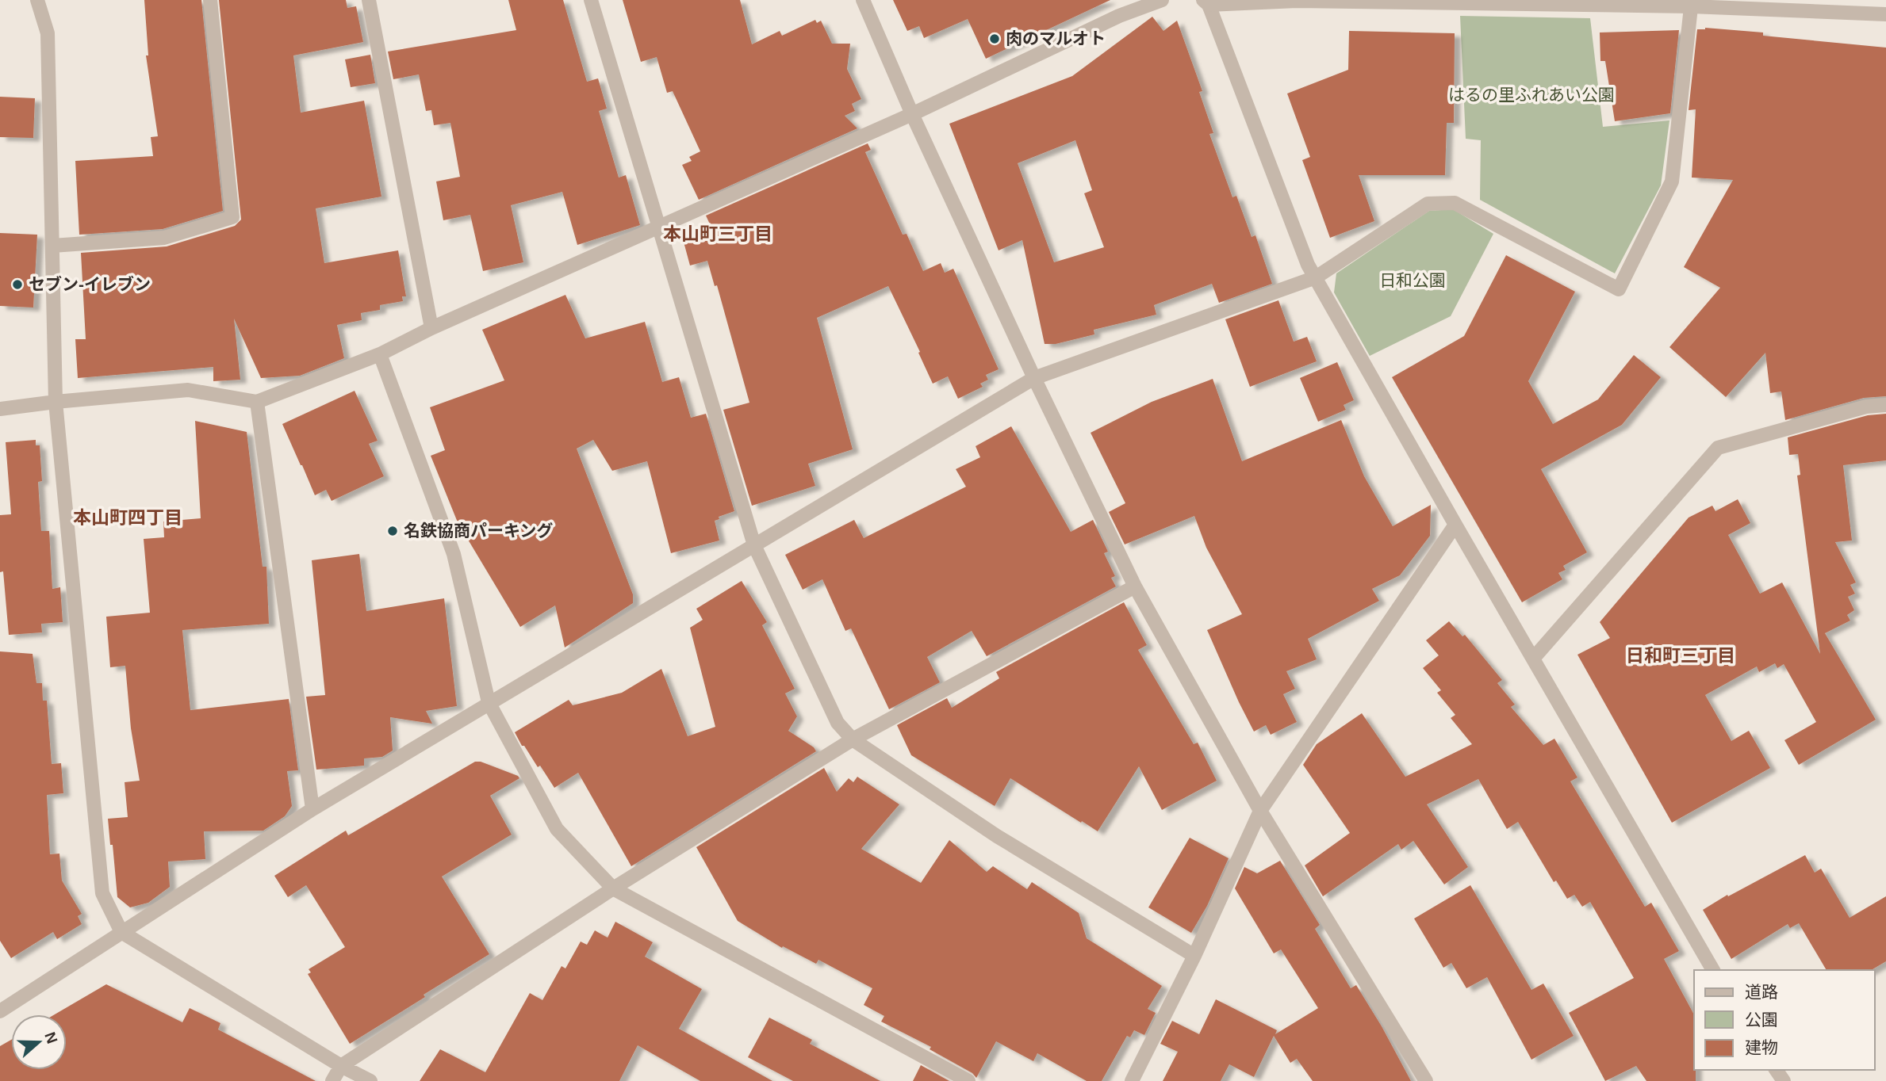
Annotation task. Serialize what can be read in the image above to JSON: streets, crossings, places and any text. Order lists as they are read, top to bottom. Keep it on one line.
{"districts":["本山町三丁目","本山町四丁目","日和町三丁目"],"parks":["はるの里ふれあい公園","日和公園"],"places":["肉のマルオト","セブン-イレブン","名鉄協商パーキング"],"legend":["道路","公園","建物"],"north":"right"}
